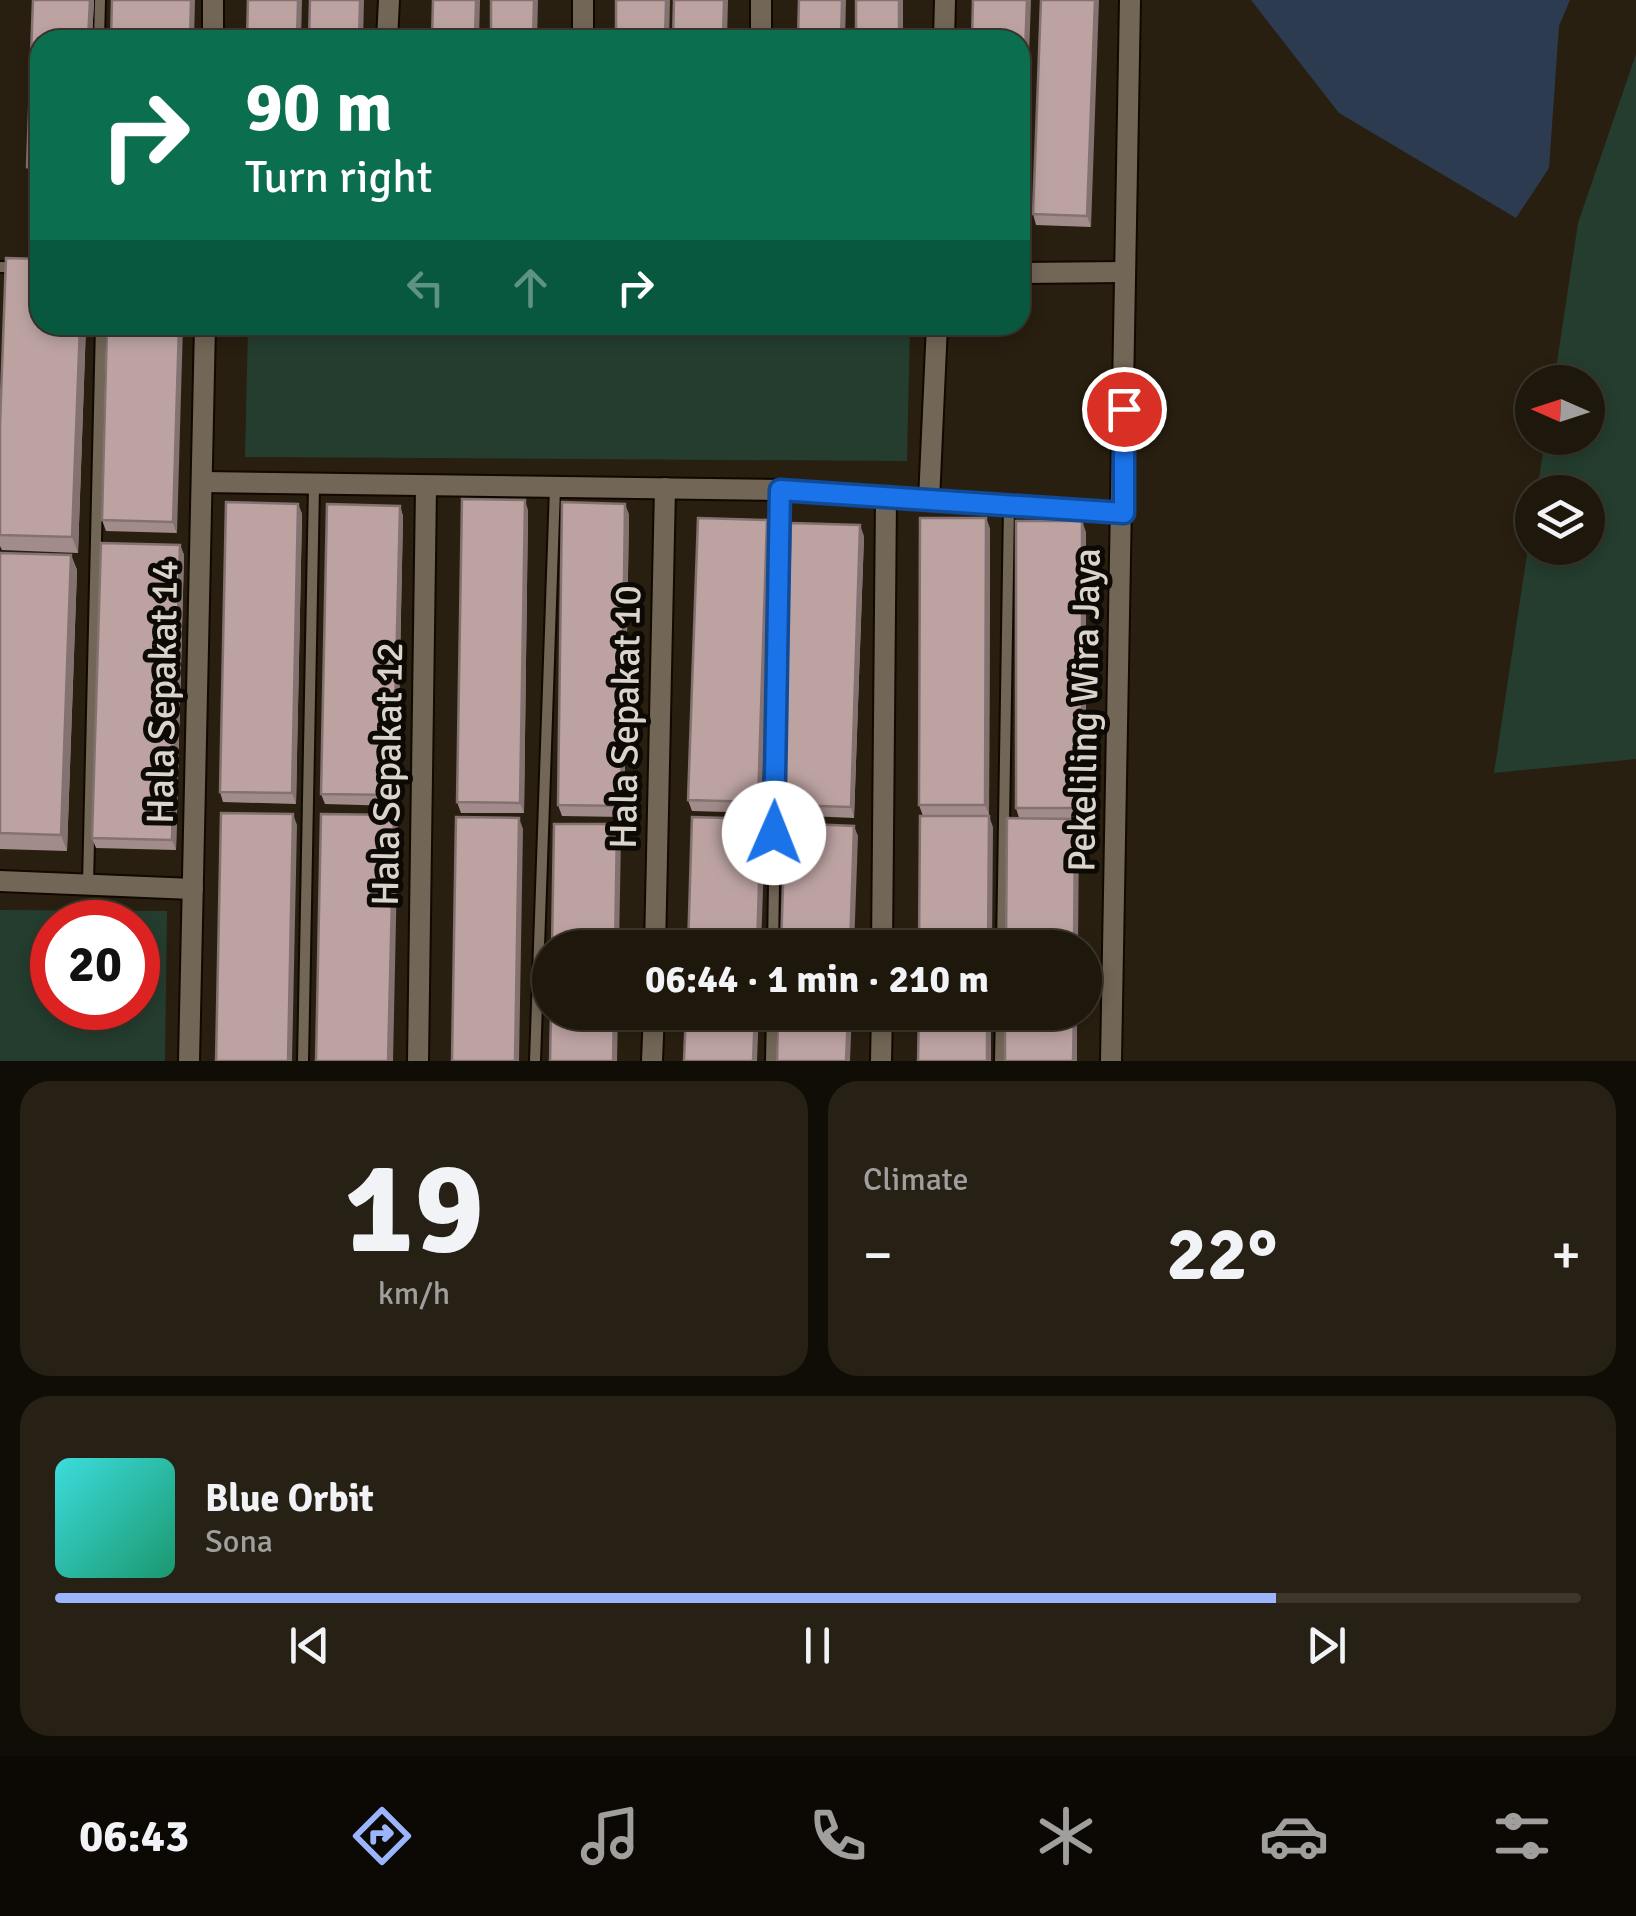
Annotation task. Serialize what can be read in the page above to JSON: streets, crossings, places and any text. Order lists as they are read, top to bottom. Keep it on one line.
{"streets":{"street":["Hala Sepakat 14","Pekeliling Wira Jaya","Hala Sepakat 10","Hala Sepakat 12"]},"north":"left","page":{"turn":["90 m","Turn right"],"limit":"20","trip":"06:44 · 1 min · 210 m","tile":[["19","km/h"],"Climate"],"heat":["−","22°","+"],"song":["Blue Orbit","Sona"],"tabs":"06:43"}}
